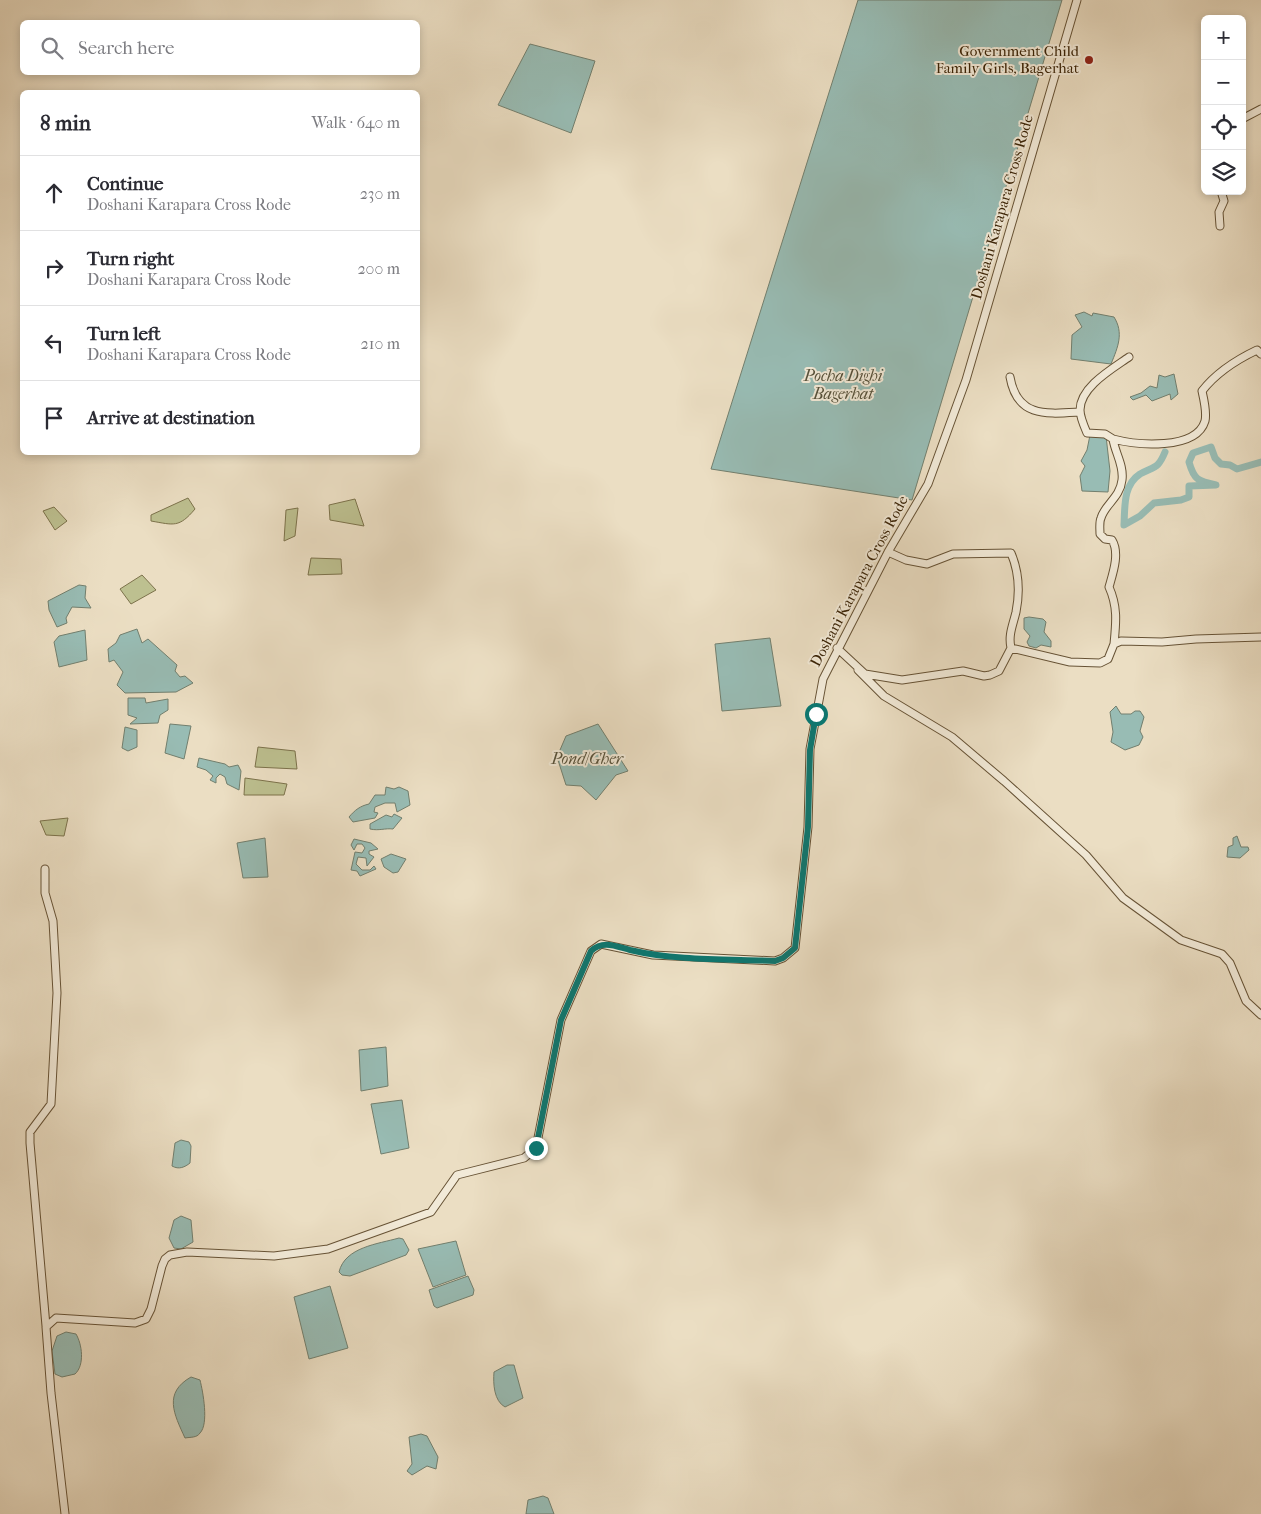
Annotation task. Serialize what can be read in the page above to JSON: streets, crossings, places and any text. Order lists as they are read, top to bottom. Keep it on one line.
{"streets":{"street":["Doshani Karapara Cross Rode"]},"water":["Pocha Dighi Bagerhat","Pond/Gher"],"places":["Government Child Family Girls, Bagerhat"],"page":{"map_buttons":["+","−"],"search":"Search here","heading":["8 min","Walk · 640 m"],"list":[["Continue","Doshani Karapara Cross Rode","230 m"],["Turn right","Doshani Karapara Cross Rode","200 m"],["Turn left","Doshani Karapara Cross Rode","210 m"],"Arrive at destination"]}}
